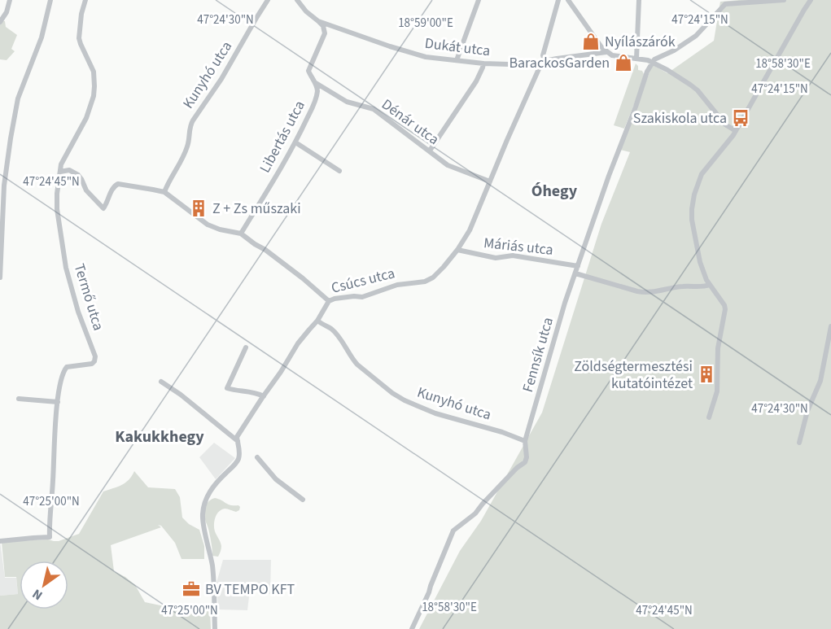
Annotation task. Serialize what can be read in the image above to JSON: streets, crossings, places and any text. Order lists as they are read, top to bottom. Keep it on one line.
{"streets":{"street":["Dukát utca","Kunyhó utca","Dénár utca","Libertás utca","Máriás utca","Csúcs utca","Termő utca","Fennsík utca"]},"crossings":[["Dukát utca","Libertás utca"],["Dukát utca","Csúcs utca"],["Dukát utca","Fennsík utca"],["Kunyhó utca","Csúcs utca"],["Kunyhó utca","Fennsík utca"],["Dénár utca","Libertás utca"],["Dénár utca","Csúcs utca"],["Máriás utca","Csúcs utca"],["Máriás utca","Fennsík utca"]],"districts":["Óhegy","Kakukkhegy"],"places":{"shop":["Nyílászárók","BarackosGarden"],"bus stop":["Szakiskola utca"],"building":["Z + Zs műszaki","Zöldségtermesztési kutatóintézet"],"office":["BV TEMPO KFT"]},"north":"bottom left","coordinates":["47°24'30\"N","47°24'15\"N","18°59'00\"E","18°58'30\"E","47°24'45\"N","47°25'00\"N"]}
